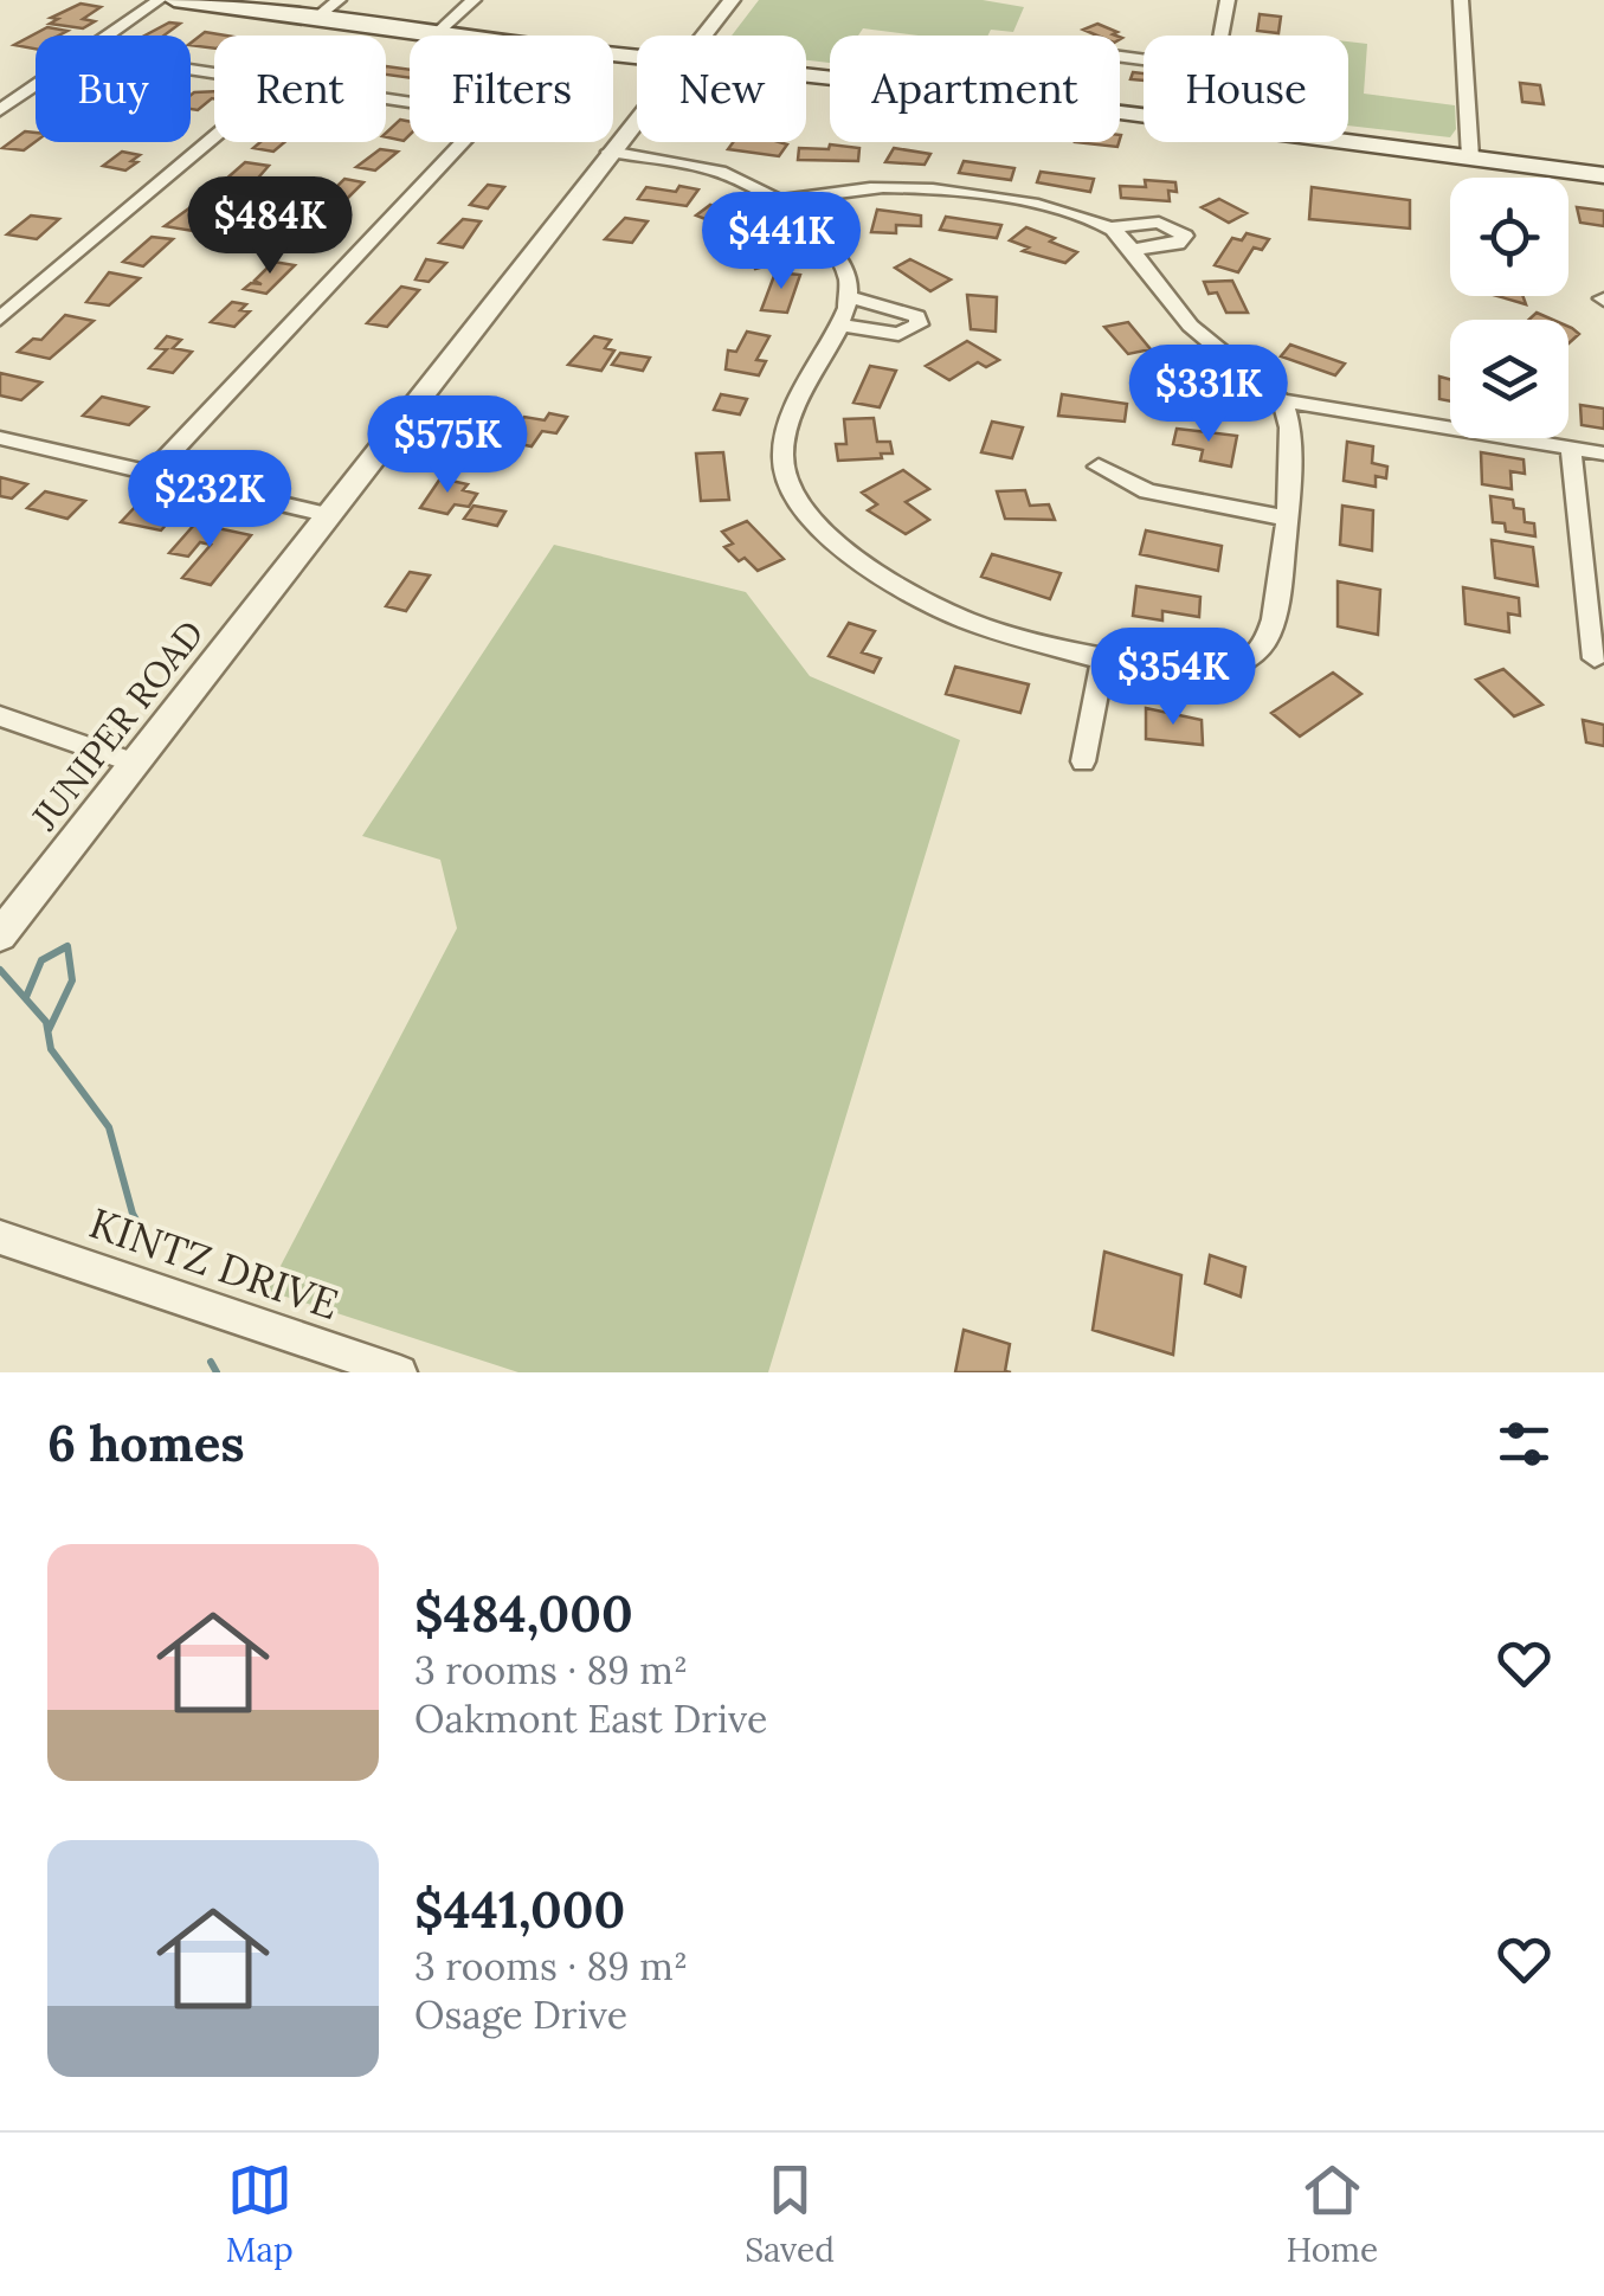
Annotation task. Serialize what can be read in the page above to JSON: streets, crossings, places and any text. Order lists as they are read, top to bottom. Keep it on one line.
{"streets":{"street":["JUNIPER ROAD","KINTZ DRIVE"]},"page":{"chip":["Buy","Rent","Filters","New","Apartment","House"],"price":["$484K","$441K","$331K","$575K","$232K","$354K"],"heading":"6 homes","list":[{"name":"$484,000","note":"3 rooms · 89 m² · Oakmont East Drive"},{"name":"$441,000","note":"3 rooms · 89 m² · Osage Drive"}],"tabs":["Map","Saved","Home"]}}
